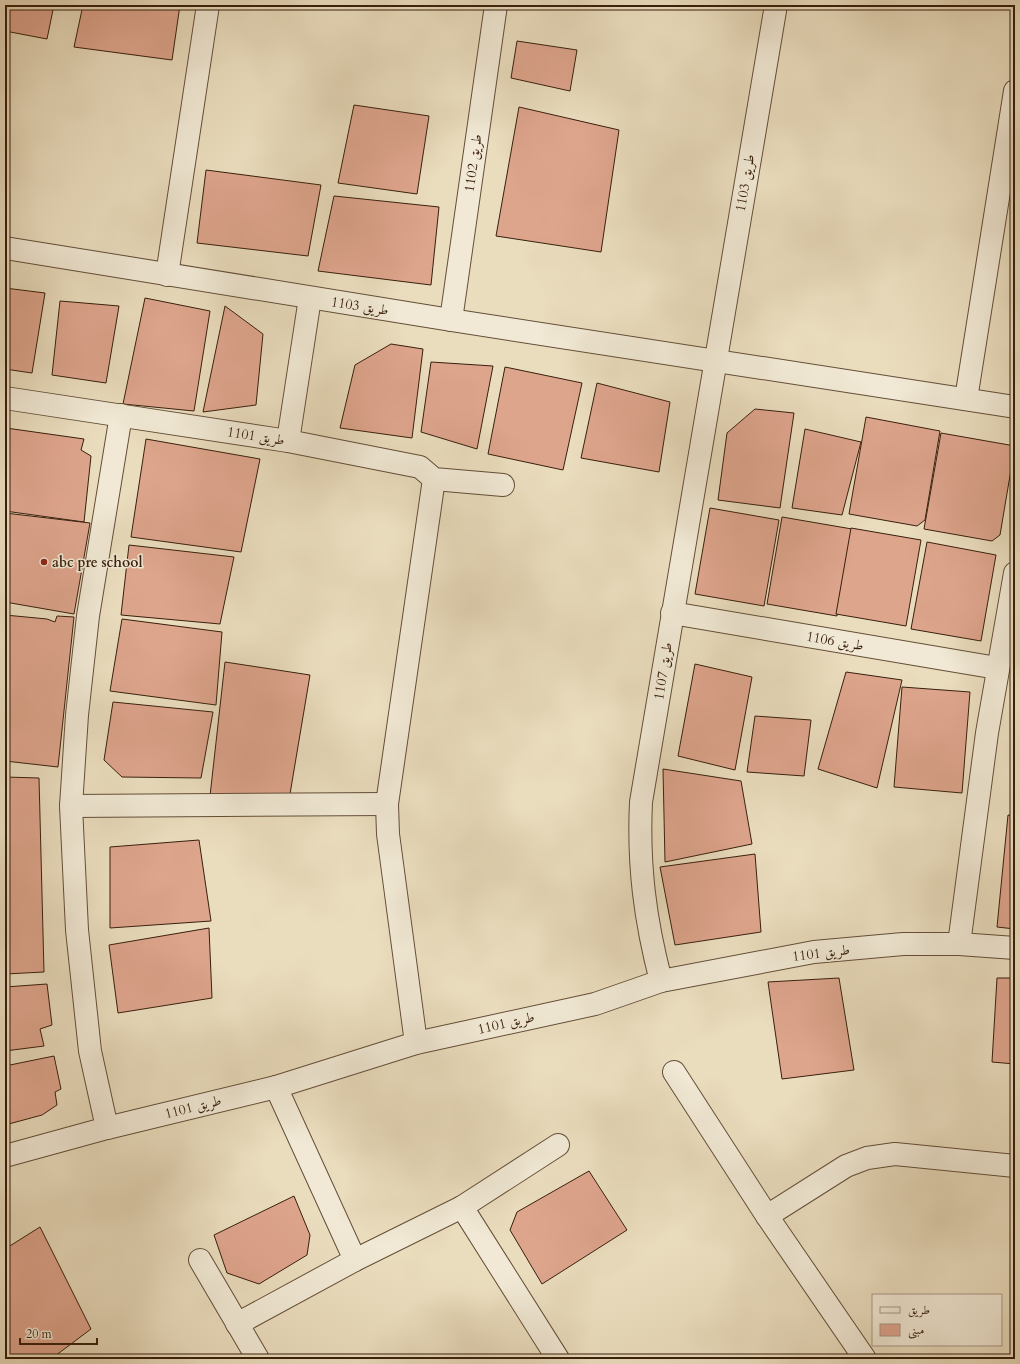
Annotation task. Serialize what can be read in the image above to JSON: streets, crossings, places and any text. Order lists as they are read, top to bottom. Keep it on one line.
{"streets":{"street":["طريق 1102","طريق 1103","طريق 1101","طريق 1106","طريق 1107"]},"crossings":[["طريق 1102","طريق 1103"],["طريق 1103","طريق 1107"],["طريق 1101","طريق 1107"],["طريق 1106","طريق 1107"]],"places":["abc pre school"],"legend":["طريق","مبنى"],"scale_bar":"20 m"}
